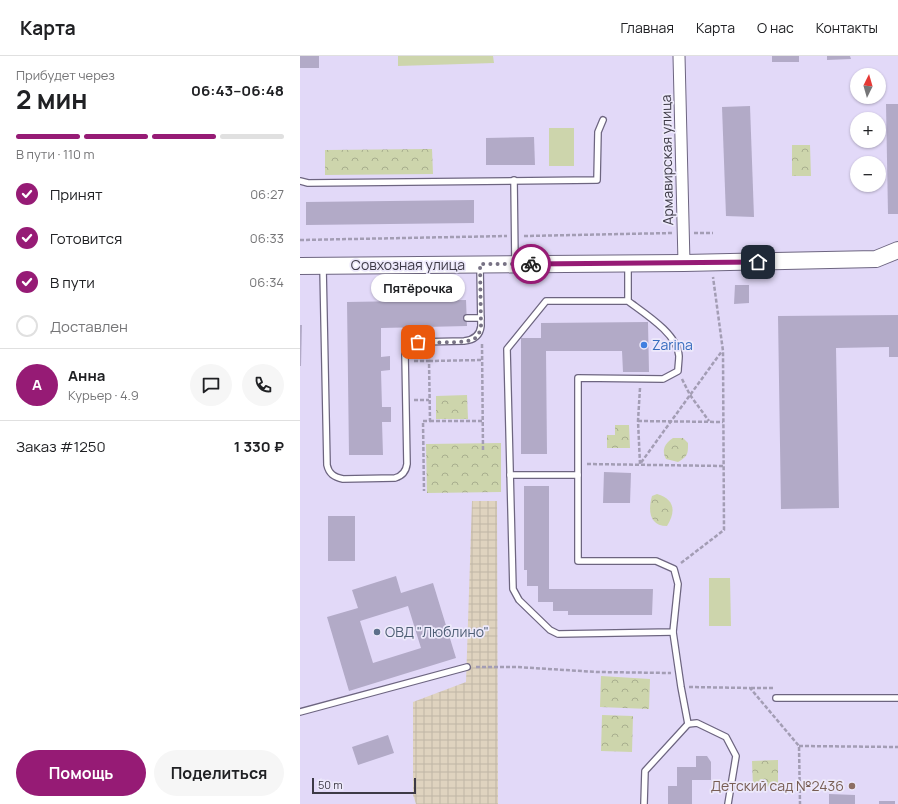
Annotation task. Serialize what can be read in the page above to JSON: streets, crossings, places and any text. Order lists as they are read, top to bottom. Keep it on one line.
{"streets":{"street":["Армавирская улица","Совхозная улица"]},"crossings":[["Армавирская улица","Совхозная улица"]],"places":["Пятёрочка","Zarina","ОВД \"Люблино\"","Детский сад №2436"],"scale_bar":"50 m","north":"top","page":{"header":"Карта","nav":["Главная","Карта","О нас","Контакты"],"heading":["2 мин","Прибудет через","06:43–06:48"],"panel":["Анна","Курьер · 4.9","Заказ #1250","1 330 ₽"],"map_buttons":["+","−"],"bar":"В пути · 110 m","list":[["Принят","06:27"],["Готовится","06:33"],["В пути","06:34"],"Доставлен"],"bubble":"Пятёрочка","round":"А","buttons":["Помощь","Поделиться"],"scale":"50 m"}}
